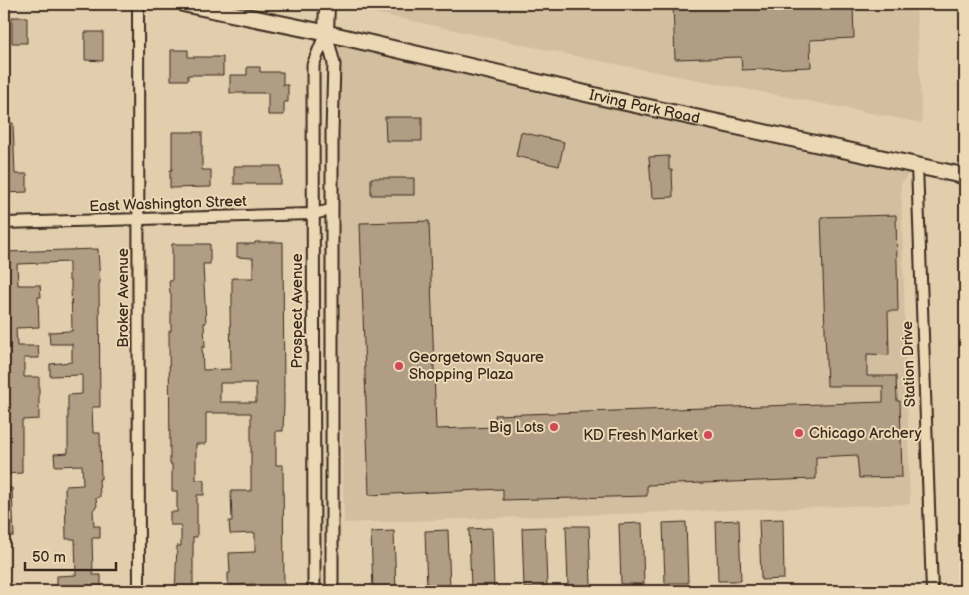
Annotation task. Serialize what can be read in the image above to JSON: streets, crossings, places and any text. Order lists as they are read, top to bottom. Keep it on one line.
{"streets":{"main road":["Irving Park Road","Prospect Avenue"],"street":["East Washington Street","Broker Avenue","Station Drive"]},"crossings":[["Irving Park Road","Prospect Avenue"],["Irving Park Road","Station Drive"],["East Washington Street","Broker Avenue"],["East Washington Street","Prospect Avenue"]],"places":["Georgetown Square Shopping Plaza","Big Lots","Chicago Archery","KD Fresh Market"],"scale_bar":"50 m"}
